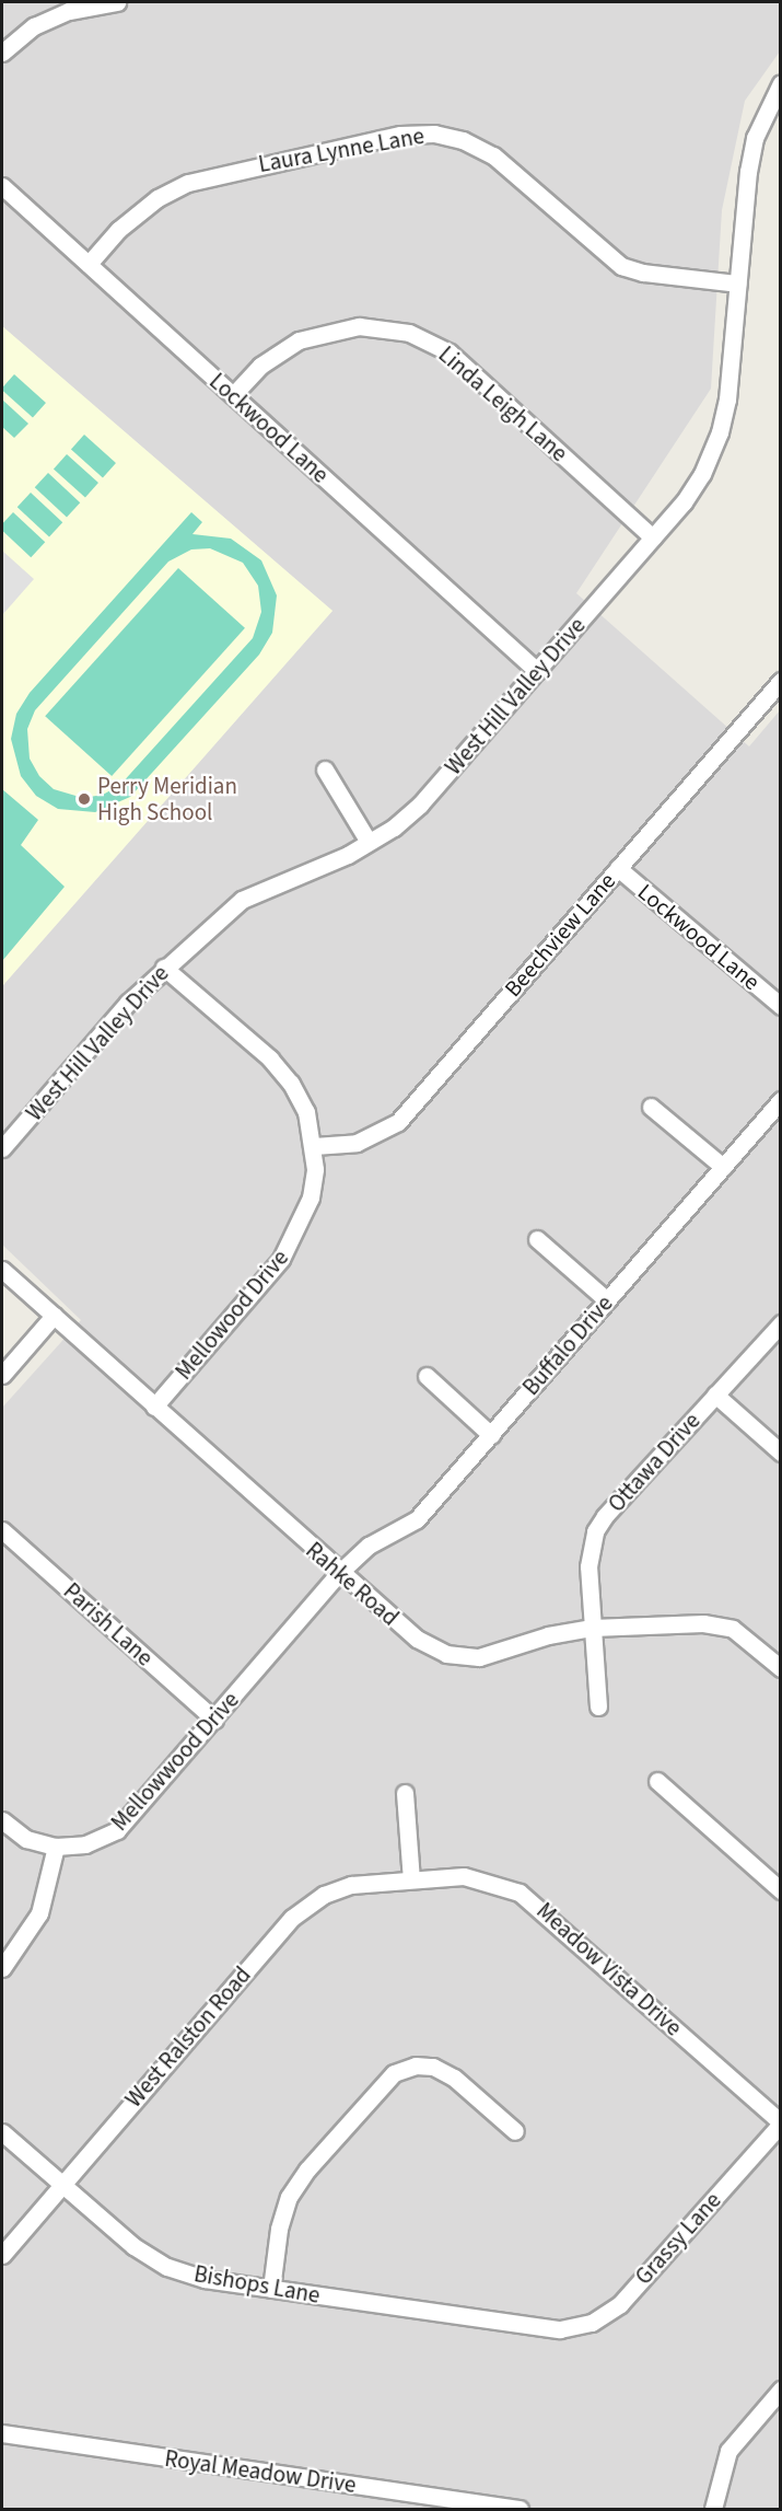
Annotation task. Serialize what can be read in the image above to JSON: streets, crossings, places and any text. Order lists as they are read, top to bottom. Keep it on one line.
{"streets":{"street":["Laura Lynne Lane","Linda Leigh Lane","Lockwood Lane","West Hill Valley Drive","Beechview Lane","Mellowood Drive","Buffalo Drive","Ottawa Drive","Rahke Road","Parish Lane","Mellowwood Drive","Meadow Vista Drive","West Ralston Road","Grassy Lane","Bishops Lane","Royal Meadow Drive"]},"crossings":[["Laura Lynne Lane","Lockwood Lane"],["Laura Lynne Lane","West Hill Valley Drive"],["Linda Leigh Lane","Lockwood Lane"],["Linda Leigh Lane","West Hill Valley Drive"],["Lockwood Lane","West Hill Valley Drive"],["Lockwood Lane","Beechview Lane"],["West Hill Valley Drive","Mellowood Drive"],["Beechview Lane","Mellowood Drive"],["Mellowood Drive","Rahke Road"],["Buffalo Drive","Rahke Road"],["Buffalo Drive","Mellowwood Drive"],["Ottawa Drive","Rahke Road"],["Rahke Road","Mellowwood Drive"],["Parish Lane","Mellowwood Drive"],["Meadow Vista Drive","West Ralston Road"],["Meadow Vista Drive","Grassy Lane"],["West Ralston Road","Bishops Lane"],["Grassy Lane","Bishops Lane"]],"places":["Perry Meridian High School"]}
